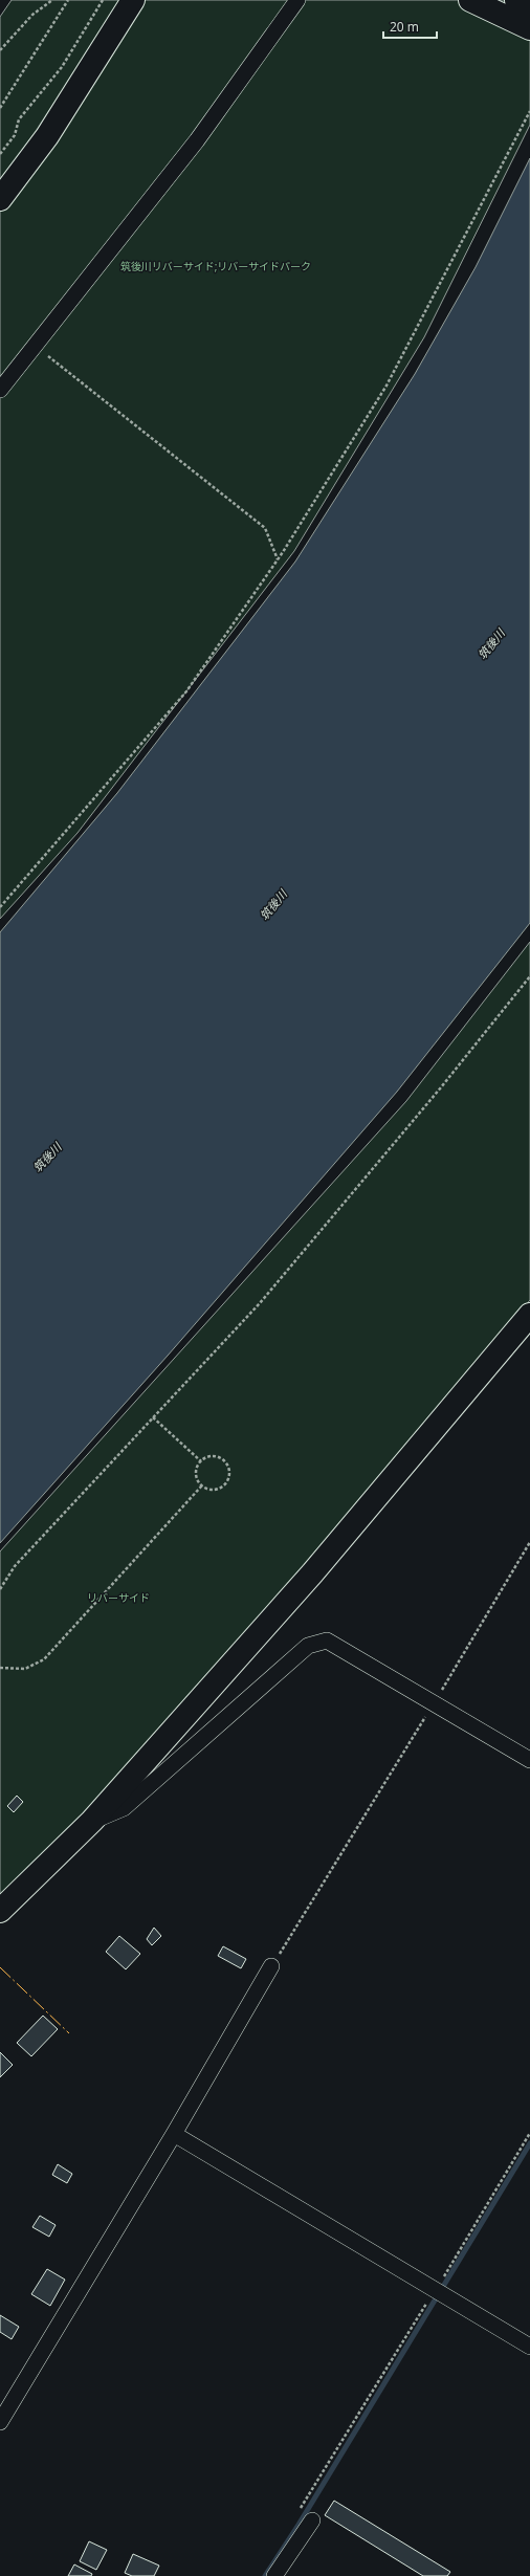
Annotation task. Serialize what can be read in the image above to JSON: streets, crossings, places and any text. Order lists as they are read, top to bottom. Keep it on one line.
{"water":["筑後川"],"parks":["筑後川リバーサイド;リバーサイドパーク","リバーサイド"],"scale_bar":"20 m"}
